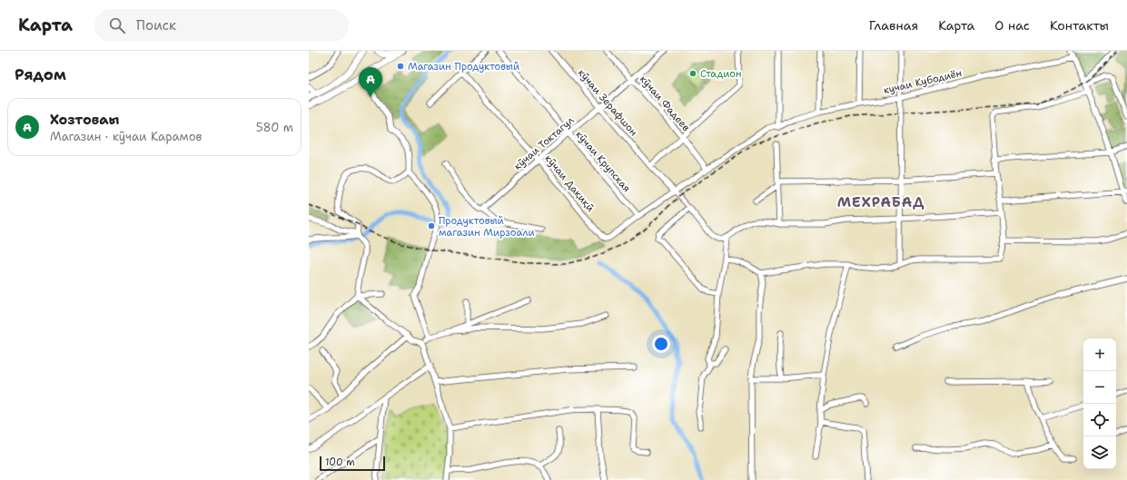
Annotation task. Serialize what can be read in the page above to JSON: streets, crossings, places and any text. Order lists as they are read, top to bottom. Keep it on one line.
{"streets":{"street":["кучаи Кубодиён","кӯчаи Зерафшон","кӯчаи Фадеев","кӯчаи Токтагул","кӯчаи Крупская","кӯчаи Дақиқӣ"]},"crossings":[["кучаи Кубодиён","кӯчаи Фадеев"],["кучаи Кубодиён","кӯчаи Крупская"],["кучаи Кубодиён","кӯчаи Дақиқӣ"],["кӯчаи Зерафшон","кӯчаи Токтагул"],["кӯчаи Фадеев","кӯчаи Токтагул"],["кӯчаи Токтагул","кӯчаи Крупская"],["кӯчаи Токтагул","кӯчаи Дақиқӣ"]],"districts":["МЕХРАБАД"],"places":["Магазин Продуктовый","Стадион","Продуктовый магазин Мирзоали"],"scale_bar":"100 m","page":{"header":"Карта","search":"Поиск","nav":["Главная","Карта","О нас","Контакты"],"heading":"Рядом","pins":"A","list":[{"mark":"A","name":"Хозтоваы","note":"Магазин · кӯчаи Карамов","value":"580 m"}],"map_buttons":["+","−"],"scale":"100 m"}}
